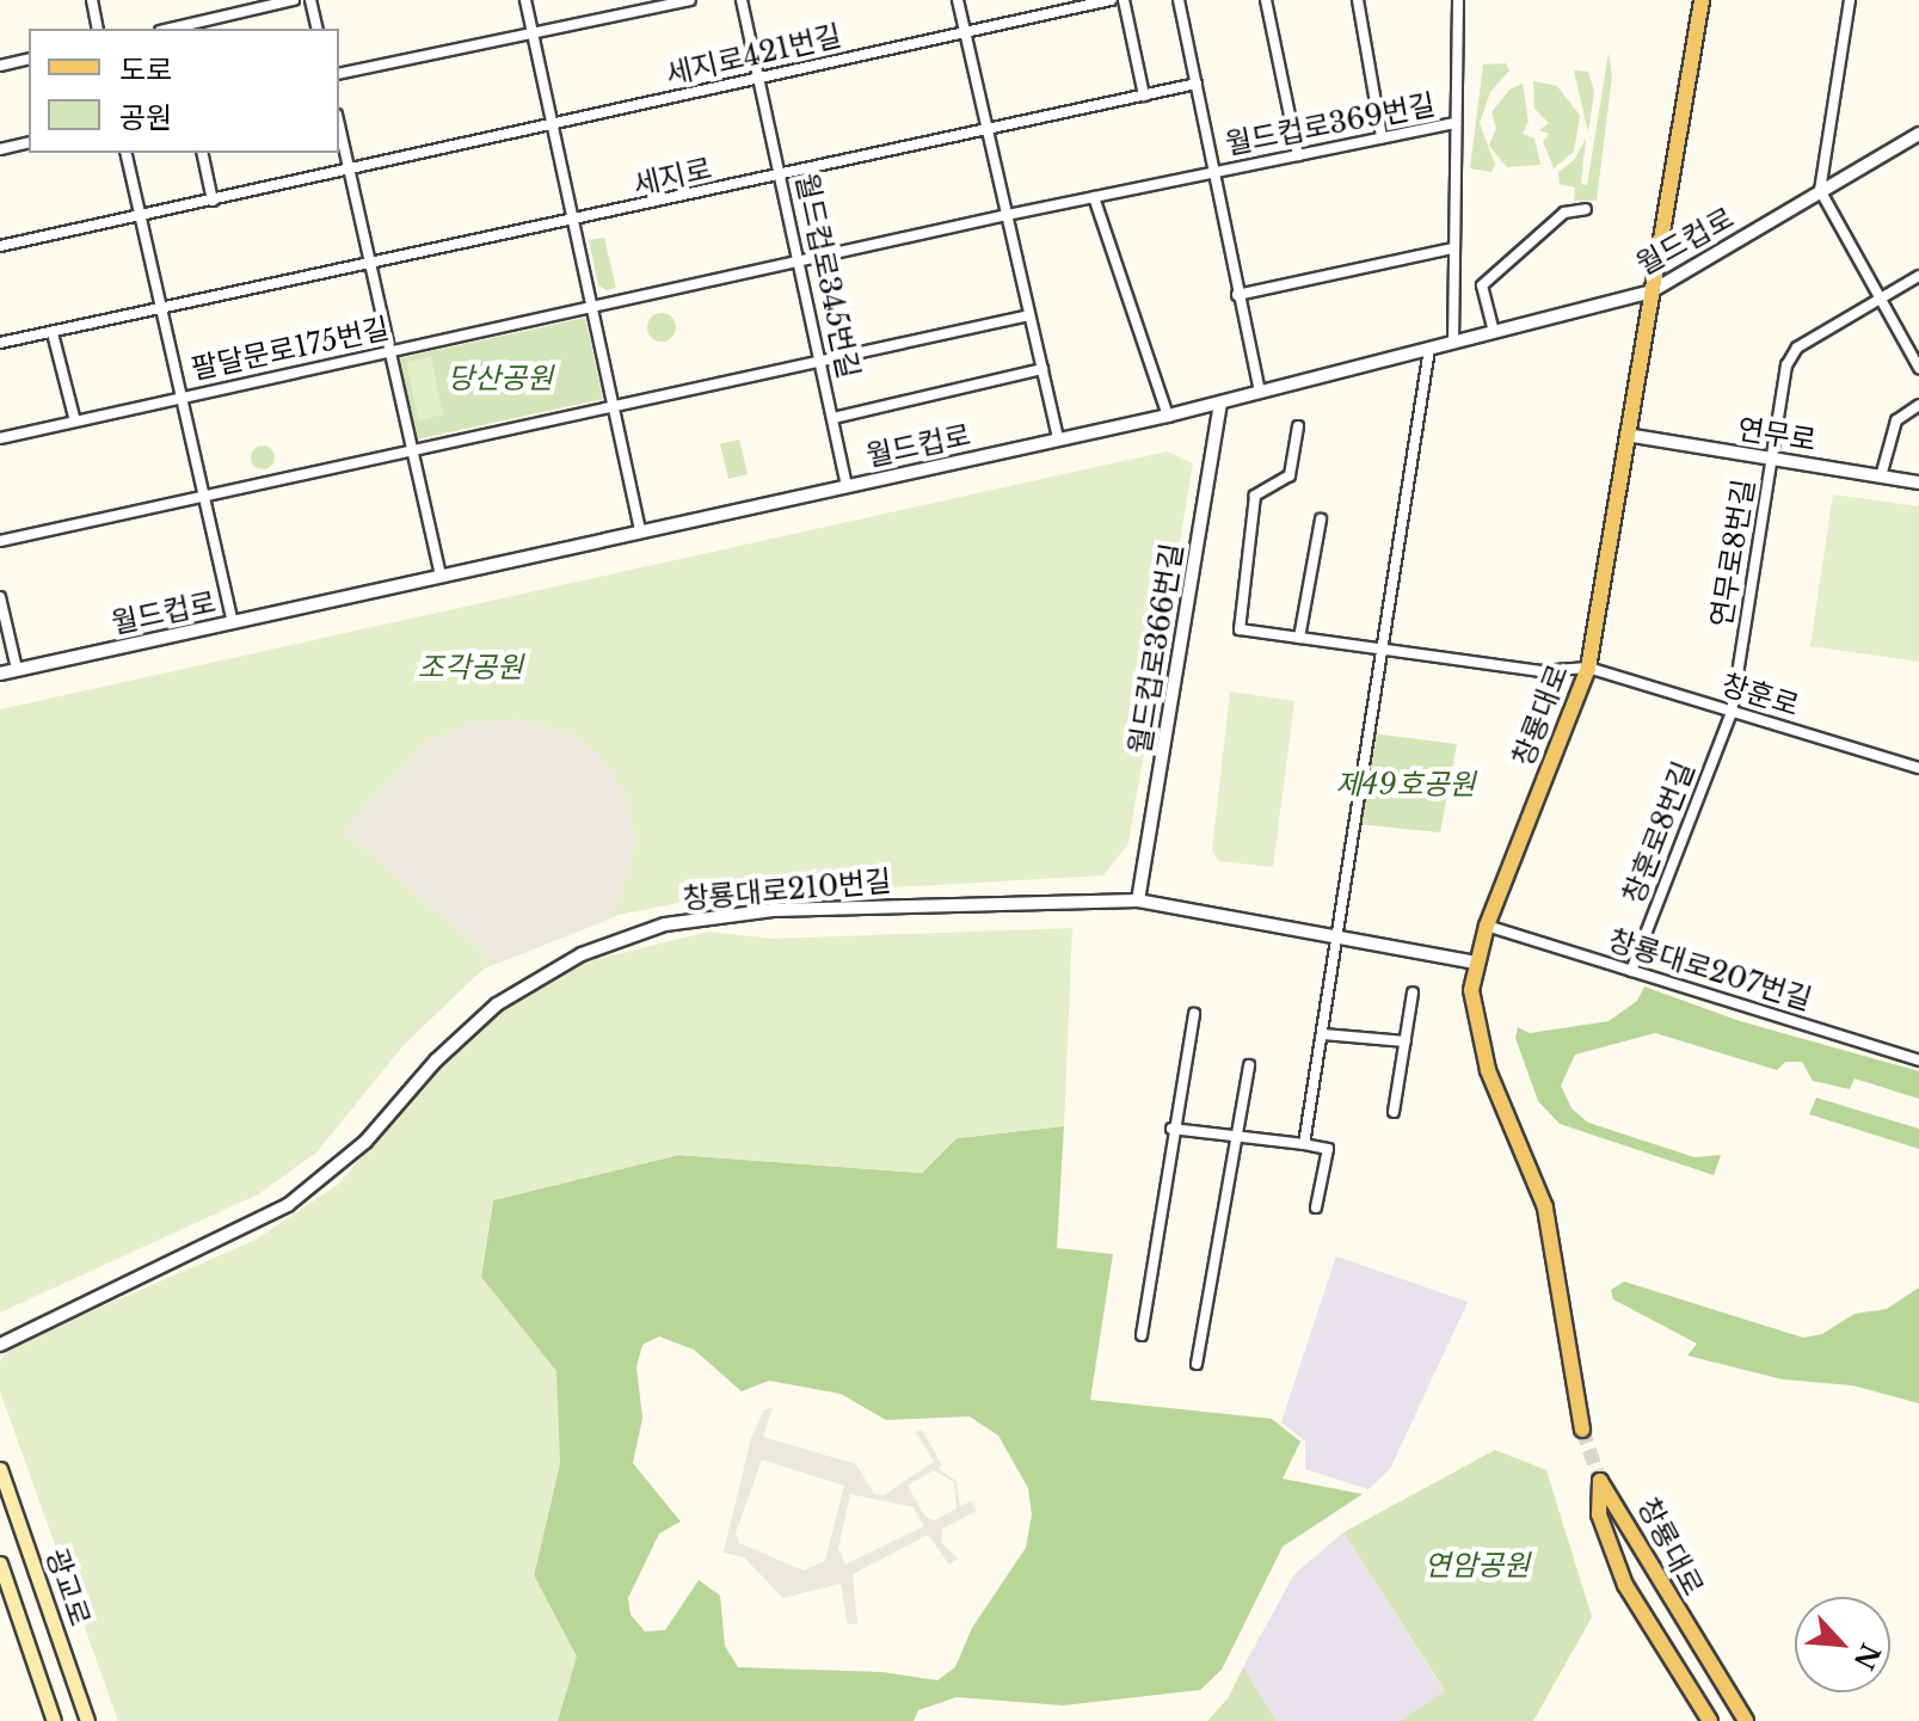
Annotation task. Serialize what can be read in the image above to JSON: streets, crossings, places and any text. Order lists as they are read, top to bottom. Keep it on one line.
{"streets":{"main road":["창룡대로","광교로"],"street":["세지로421번길","월드컵로369번길","세지로","월드컵로","월드컵로345번길","팔달문로175번길","연무로","연무로8번길","월드컵로366번길","창훈로","창훈로8번길","창룡대로210번길","창룡대로207번길"]},"crossings":[["세지로421번길","월드컵로345번길"],["월드컵로369번길","월드컵로"],["월드컵로369번길","월드컵로345번길"],["세지로","월드컵로345번길"],["월드컵로","월드컵로345번길"],["월드컵로","월드컵로366번길"],["월드컵로","창룡대로"],["연무로","연무로8번길"],["연무로","창룡대로"],["연무로8번길","창훈로"],["연무로8번길","창훈로8번길"],["월드컵로366번길","창룡대로210번길"],["창훈로","창룡대로"],["창훈로","창훈로8번길"],["창룡대로","창룡대로210번길"],["창룡대로","창룡대로207번길"],["창훈로8번길","창룡대로207번길"]],"parks":["당산공원","조각공원","제49호공원","연암공원"],"legend":["도로","공원"],"north":"bottom right"}
